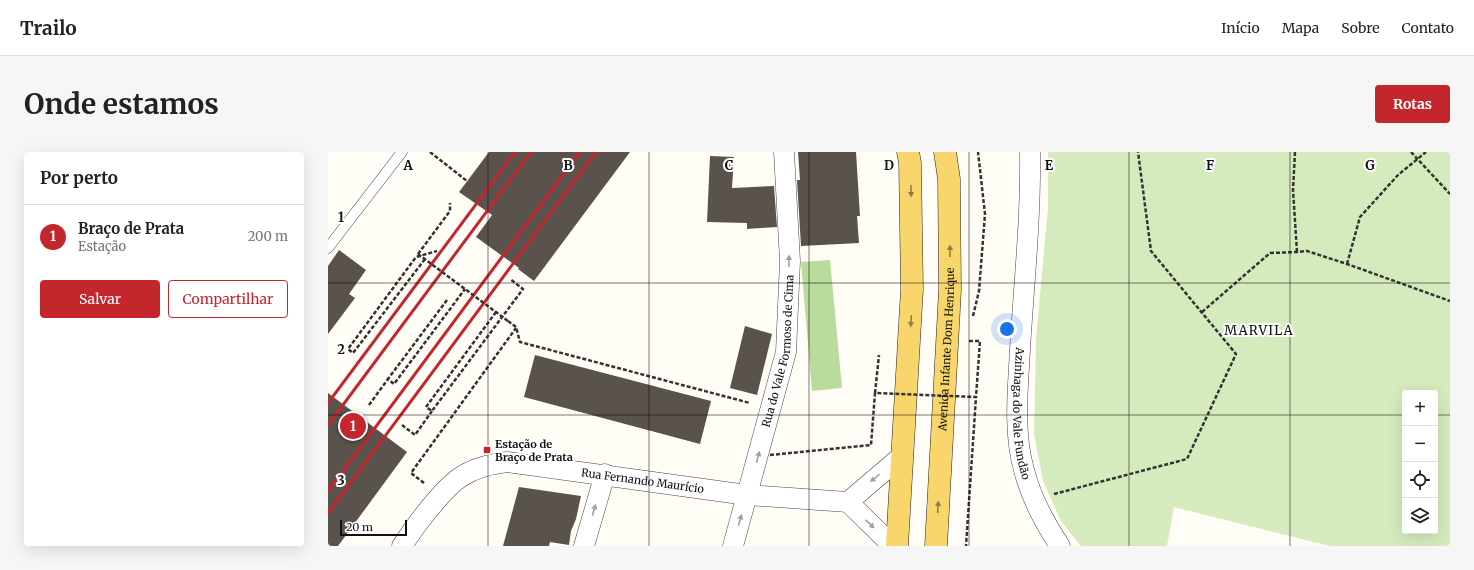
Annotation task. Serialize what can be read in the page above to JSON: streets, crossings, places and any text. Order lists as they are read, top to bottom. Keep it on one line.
{"streets":{"main road":["Avenida Infante Dom Henrique"],"street":["Rua do Vale Formoso de Cima","Azinhaga do Vale Fundão","Rua Fernando Maurício"]},"crossings":[["Rua do Vale Formoso de Cima","Rua Fernando Maurício"]],"one_way":["Rua do Vale Formoso de Cima"],"districts":["MARVILA"],"places":{"transit":["Estação de Braço de Prata"]},"scale_bar":"20 m","page":{"header":"Trailo","nav":["Início","Mapa","Sobre","Contato"],"buttons":["Rotas",["Salvar","Compartilhar"]],"title":"Onde estamos","heading":"Por perto","list":[{"mark":"1","name":"Braço de Prata","note":"Estação","value":"200 m"}],"map_buttons":["+","−"],"pins":"1","scale":"20 m"},"grid":{"columns":["A","B","C","D","E","F","G"],"rows":["1","2","3"]}}
